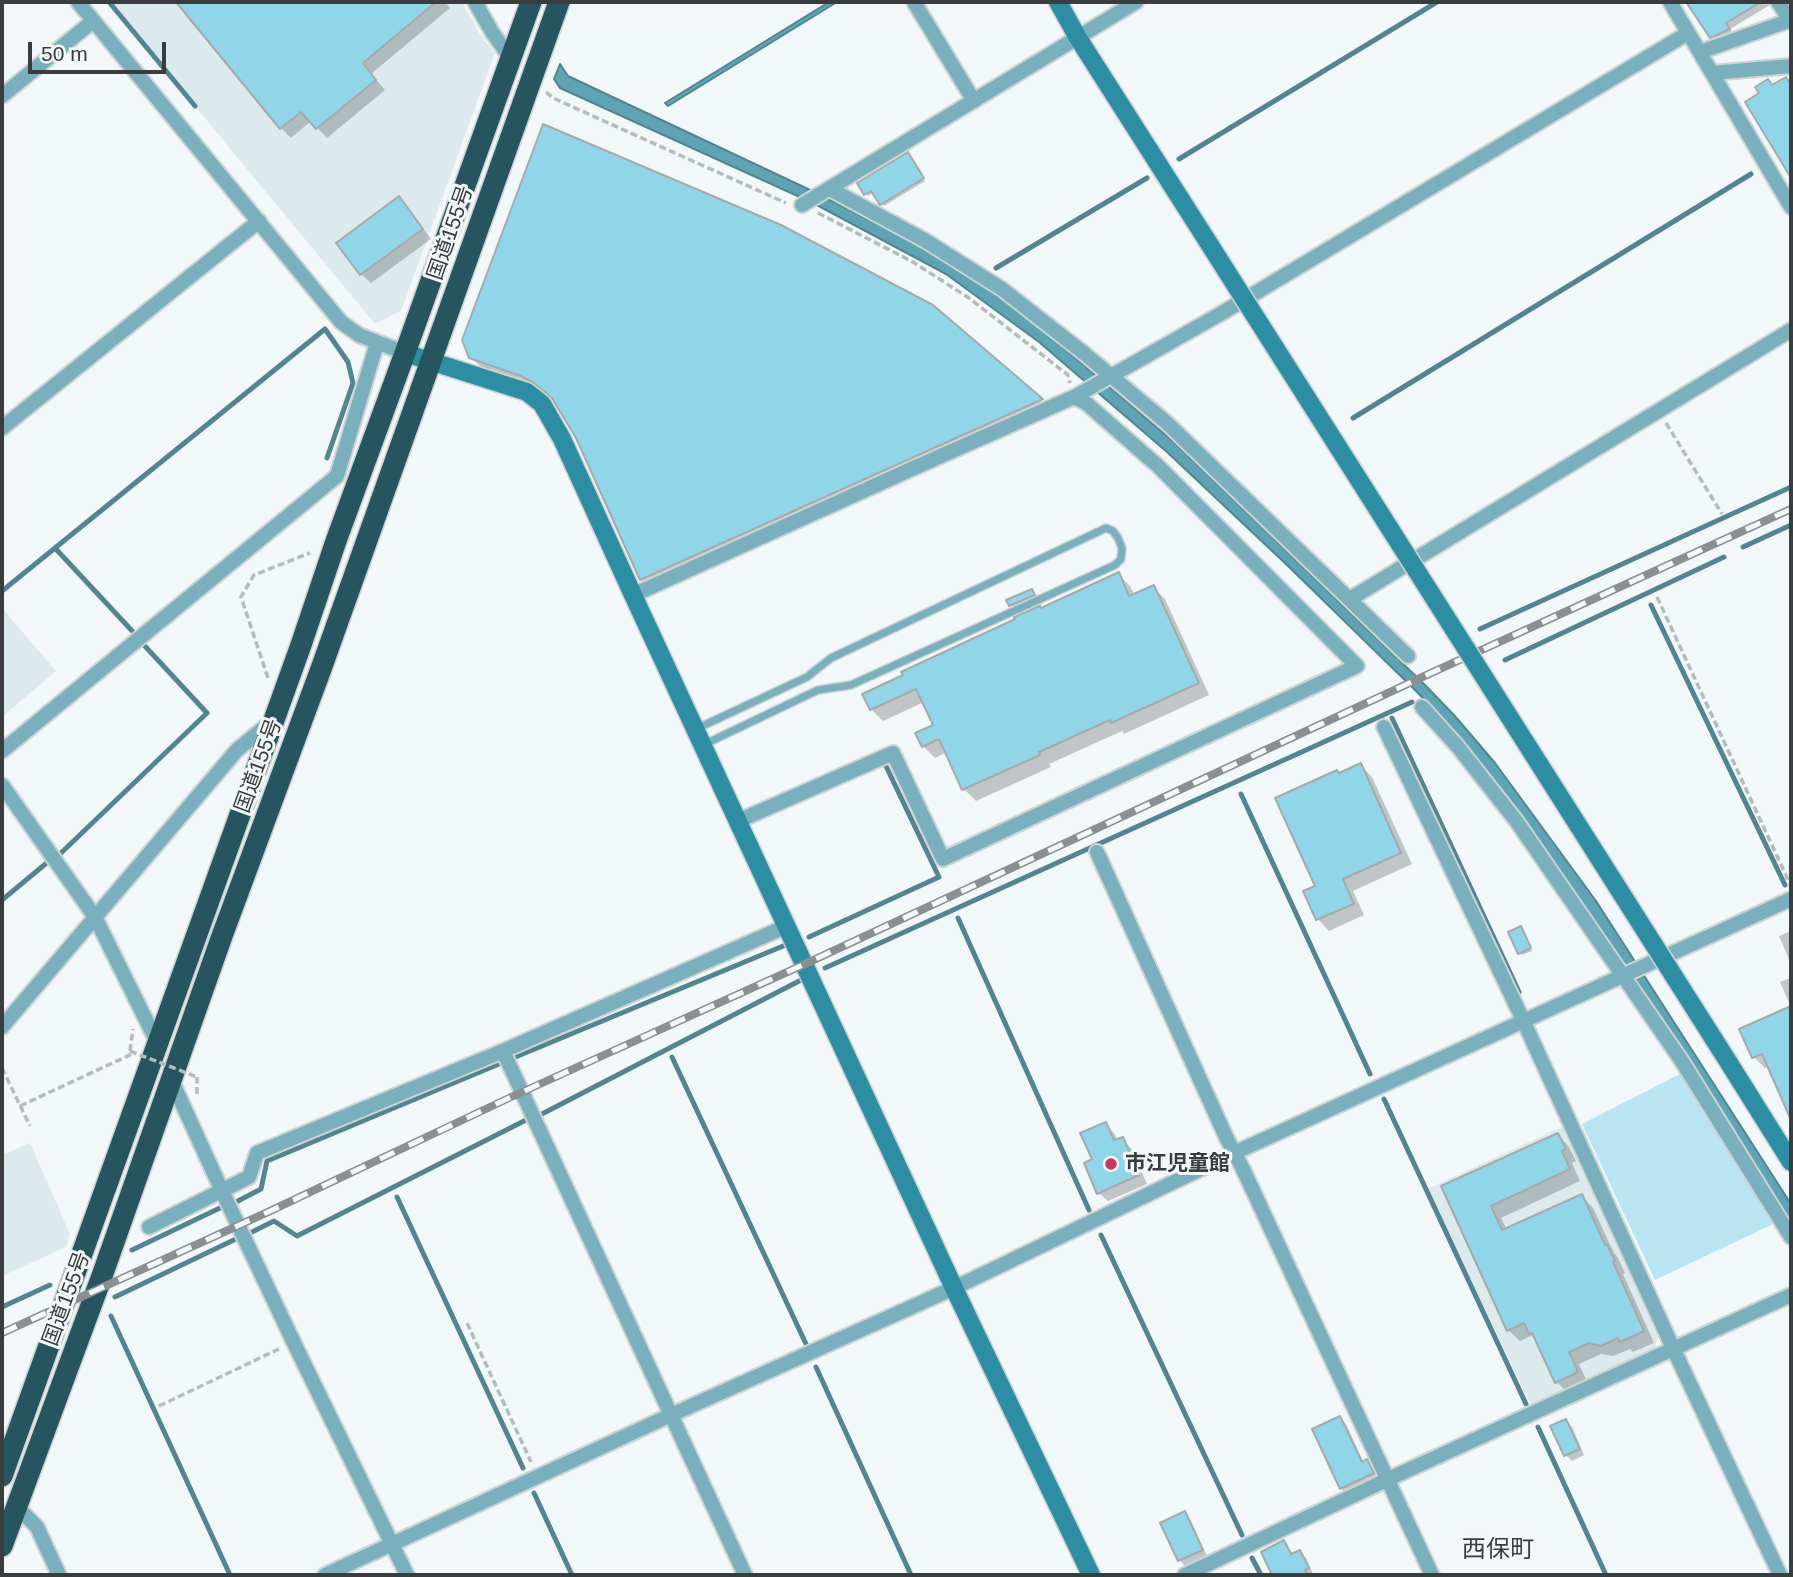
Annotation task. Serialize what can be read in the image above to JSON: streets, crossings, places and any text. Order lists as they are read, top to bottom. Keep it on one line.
{"streets":{"highway":["国道155号"]},"districts":["西保町"],"places":["市江児童館"],"scale_bar":"50 m"}
